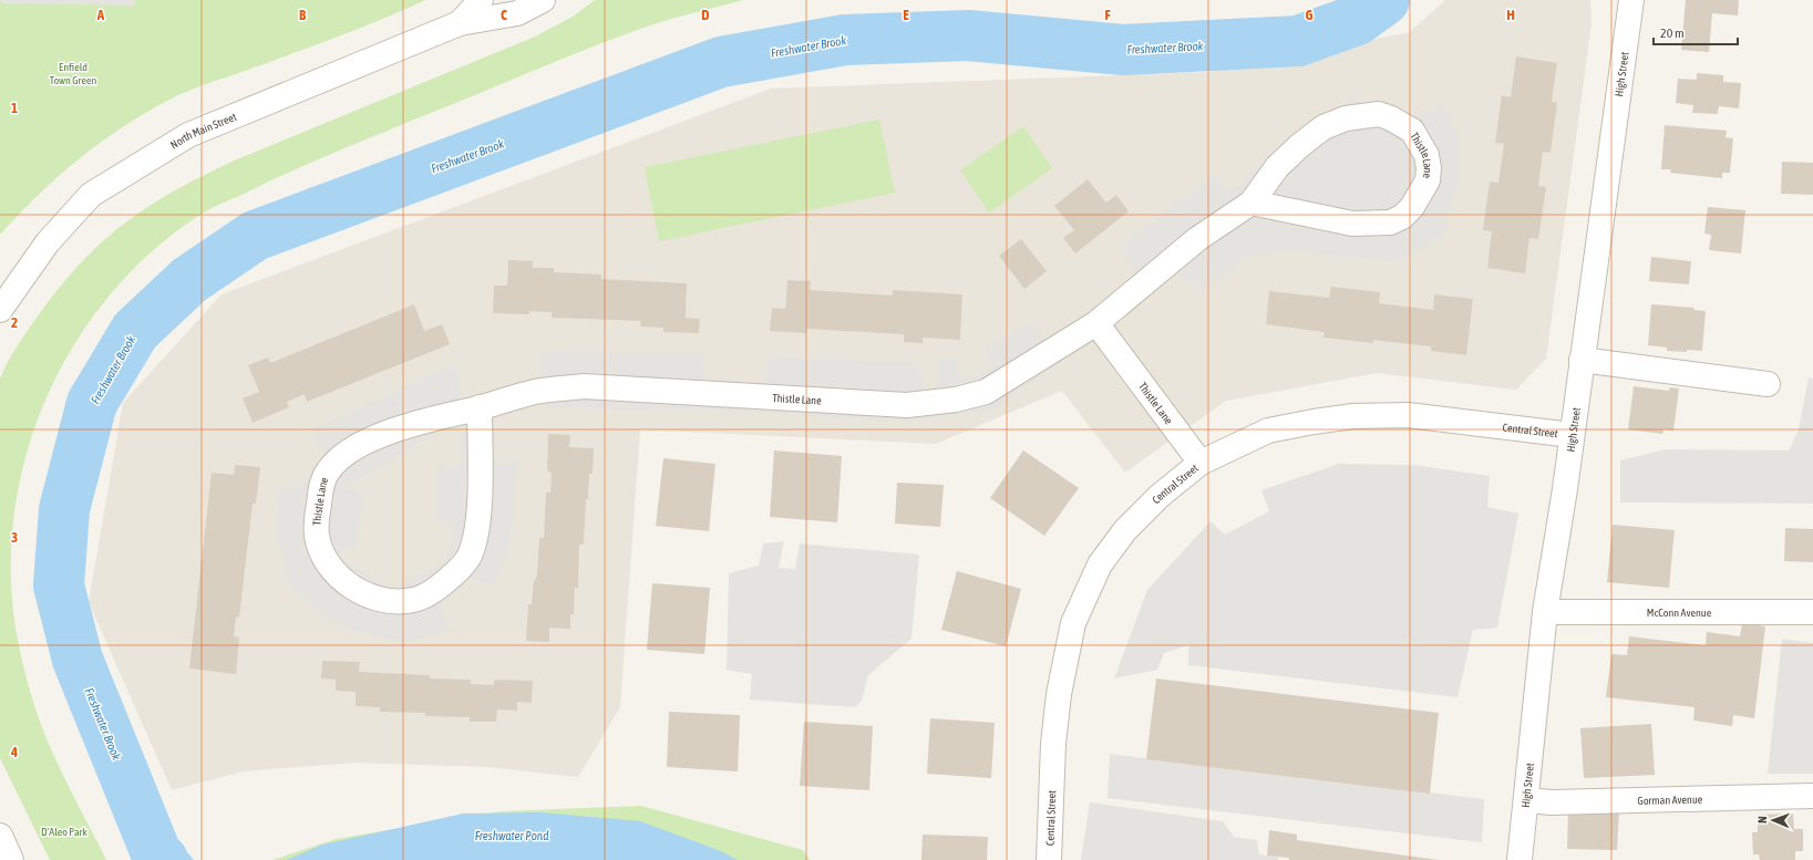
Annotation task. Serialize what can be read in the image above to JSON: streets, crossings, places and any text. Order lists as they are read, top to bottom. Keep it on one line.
{"streets":{"street":["High Street","North Main Street","Thistle Lane","Central Street","McConn Avenue","Gorman Avenue"]},"crossings":[["High Street","Central Street"],["High Street","McConn Avenue"],["High Street","Gorman Avenue"],["Thistle Lane","Central Street"]],"water":["Freshwater Brook","Freshwater Pond"],"parks":["Enfield Town Green","D'Aleo Park"],"scale_bar":"20 m","north":"left","grid":{"columns":["A","B","C","D","E","F","G","H"],"rows":["1","2","3","4"]}}
